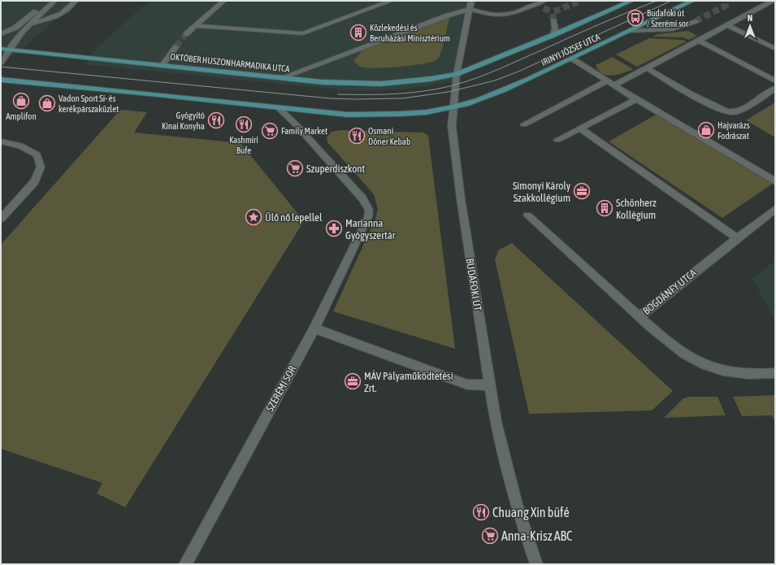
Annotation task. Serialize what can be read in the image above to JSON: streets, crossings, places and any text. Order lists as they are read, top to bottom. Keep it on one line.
{"streets":{"main road":["IRINYI JÓZSEF UTCA","OKTÓBER HUSZONHARMADIKA UTCA"],"street":["BUDAFOKI ÚT","BOGDÁNFY UTCA","SZERÉMI SOR"]},"crossings":[["IRINYI JÓZSEF UTCA","OKTÓBER HUSZONHARMADIKA UTCA"],["IRINYI JÓZSEF UTCA","BUDAFOKI ÚT"],["OKTÓBER HUSZONHARMADIKA UTCA","BUDAFOKI ÚT"]],"places":{"bus stop":["Budafoki út / Szerémi sor"],"building":["Közlekedési és Beruházási Minisztérium","Schönherz Kollégium"],"shop":["Amplifon","Vadon Sport Sí- és kerékpárszaküzlet","Hajvarázs Fodrászat"],"restaurant":["Gyógyító Kínai Konyha","Kashmiri Bufe","Osmani Döner Kebab","Chuang Xin büfé"],"supermarket":["Family Market","Szuperdiszkont","Anna-Krisz ABC"],"office":["Simonyi Károly Szakkollégium","MÁV Pályaműködtetési Zrt."],"place":["Ülő nő lepellel"],"pharmacy":["Marianna Gyógyszertár"]},"north":"top"}
